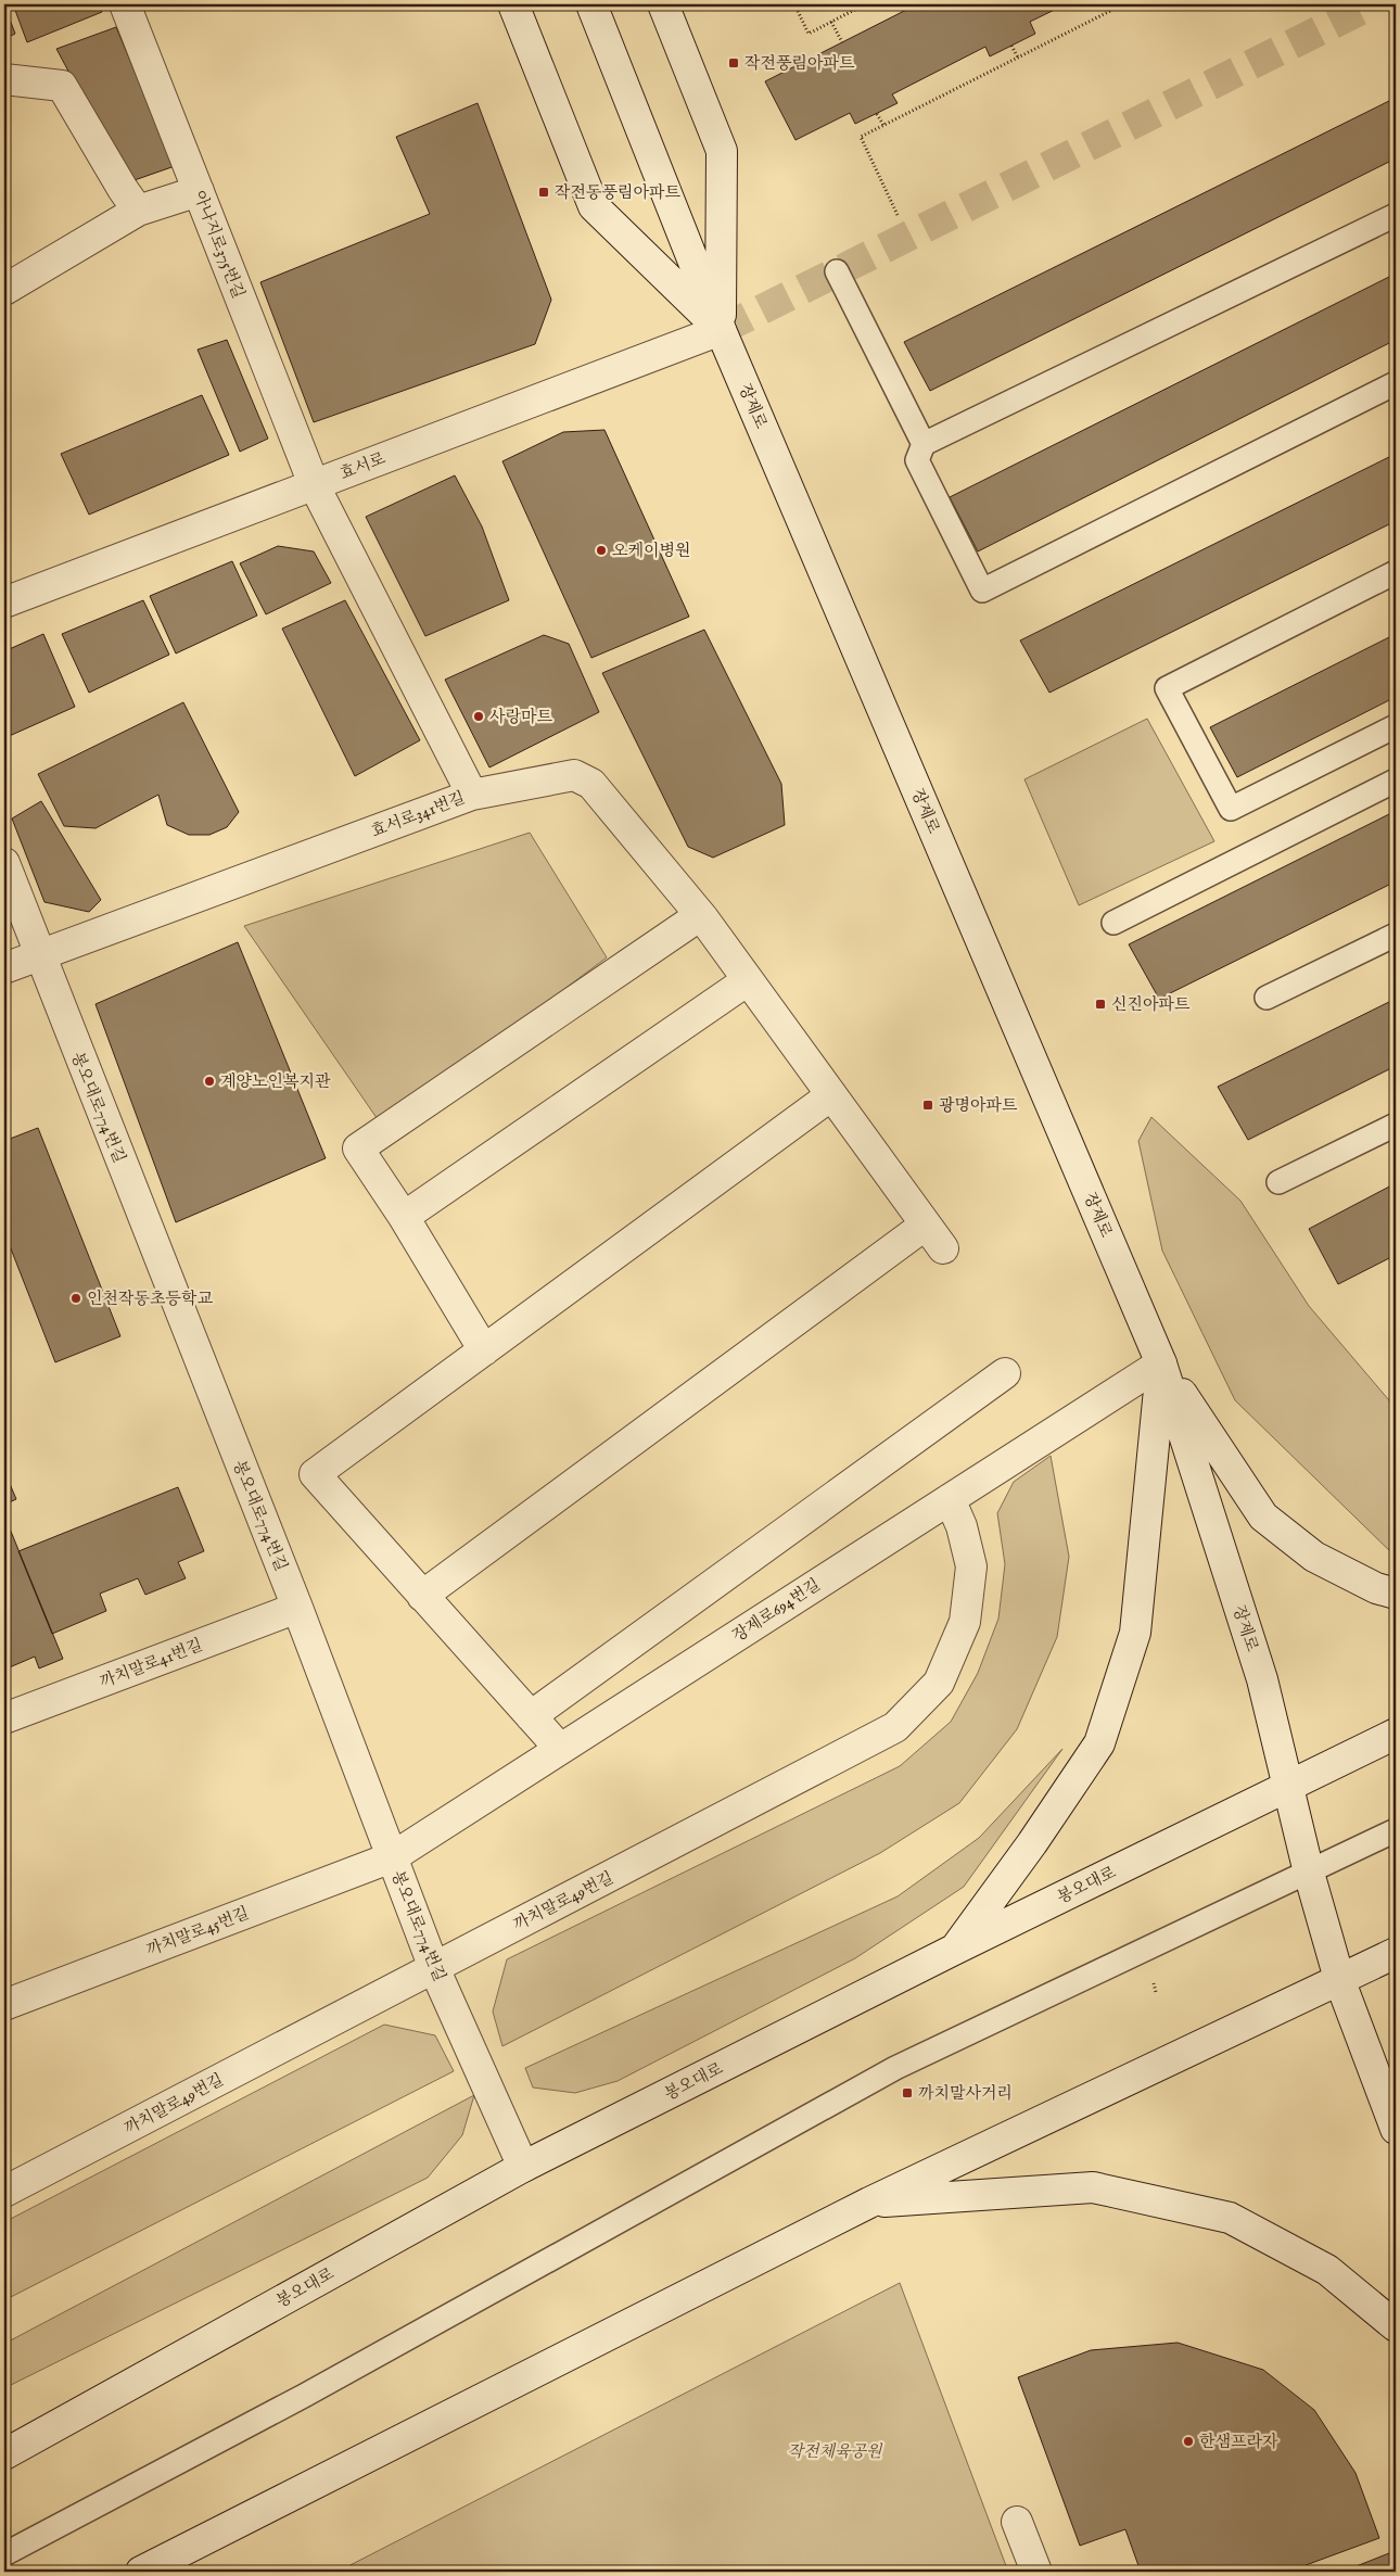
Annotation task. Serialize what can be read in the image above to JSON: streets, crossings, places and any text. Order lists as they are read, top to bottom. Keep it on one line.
{"streets":{"street":["아나지로375번길","장제로","효서로","효서로341번길","봉오대로774번길","장제로694번길","까치말로41번길","봉오대로","까치말로49번길","까치말로45번길"]},"crossings":[["아나지로375번길","효서로"],["아나지로375번길","효서로341번길"],["장제로","효서로"],["장제로","장제로694번길"],["장제로","봉오대로"],["효서로","효서로341번길"],["효서로341번길","봉오대로774번길"],["봉오대로774번길","장제로694번길"],["봉오대로774번길","까치말로41번길"],["봉오대로774번길","봉오대로"],["봉오대로774번길","까치말로49번길"],["봉오대로774번길","까치말로45번길"],["장제로694번길","까치말로49번길"],["장제로694번길","까치말로45번길"]],"parks":["작전체육공원"],"places":{"transit":["작전풍림아파트","작전동풍림아파트","신진아파트","광명아파트","까치말사거리"],"other":["오케이병원","사랑마트","계양노인복지관","인천작동초등학교","한샘프라자"]}}
